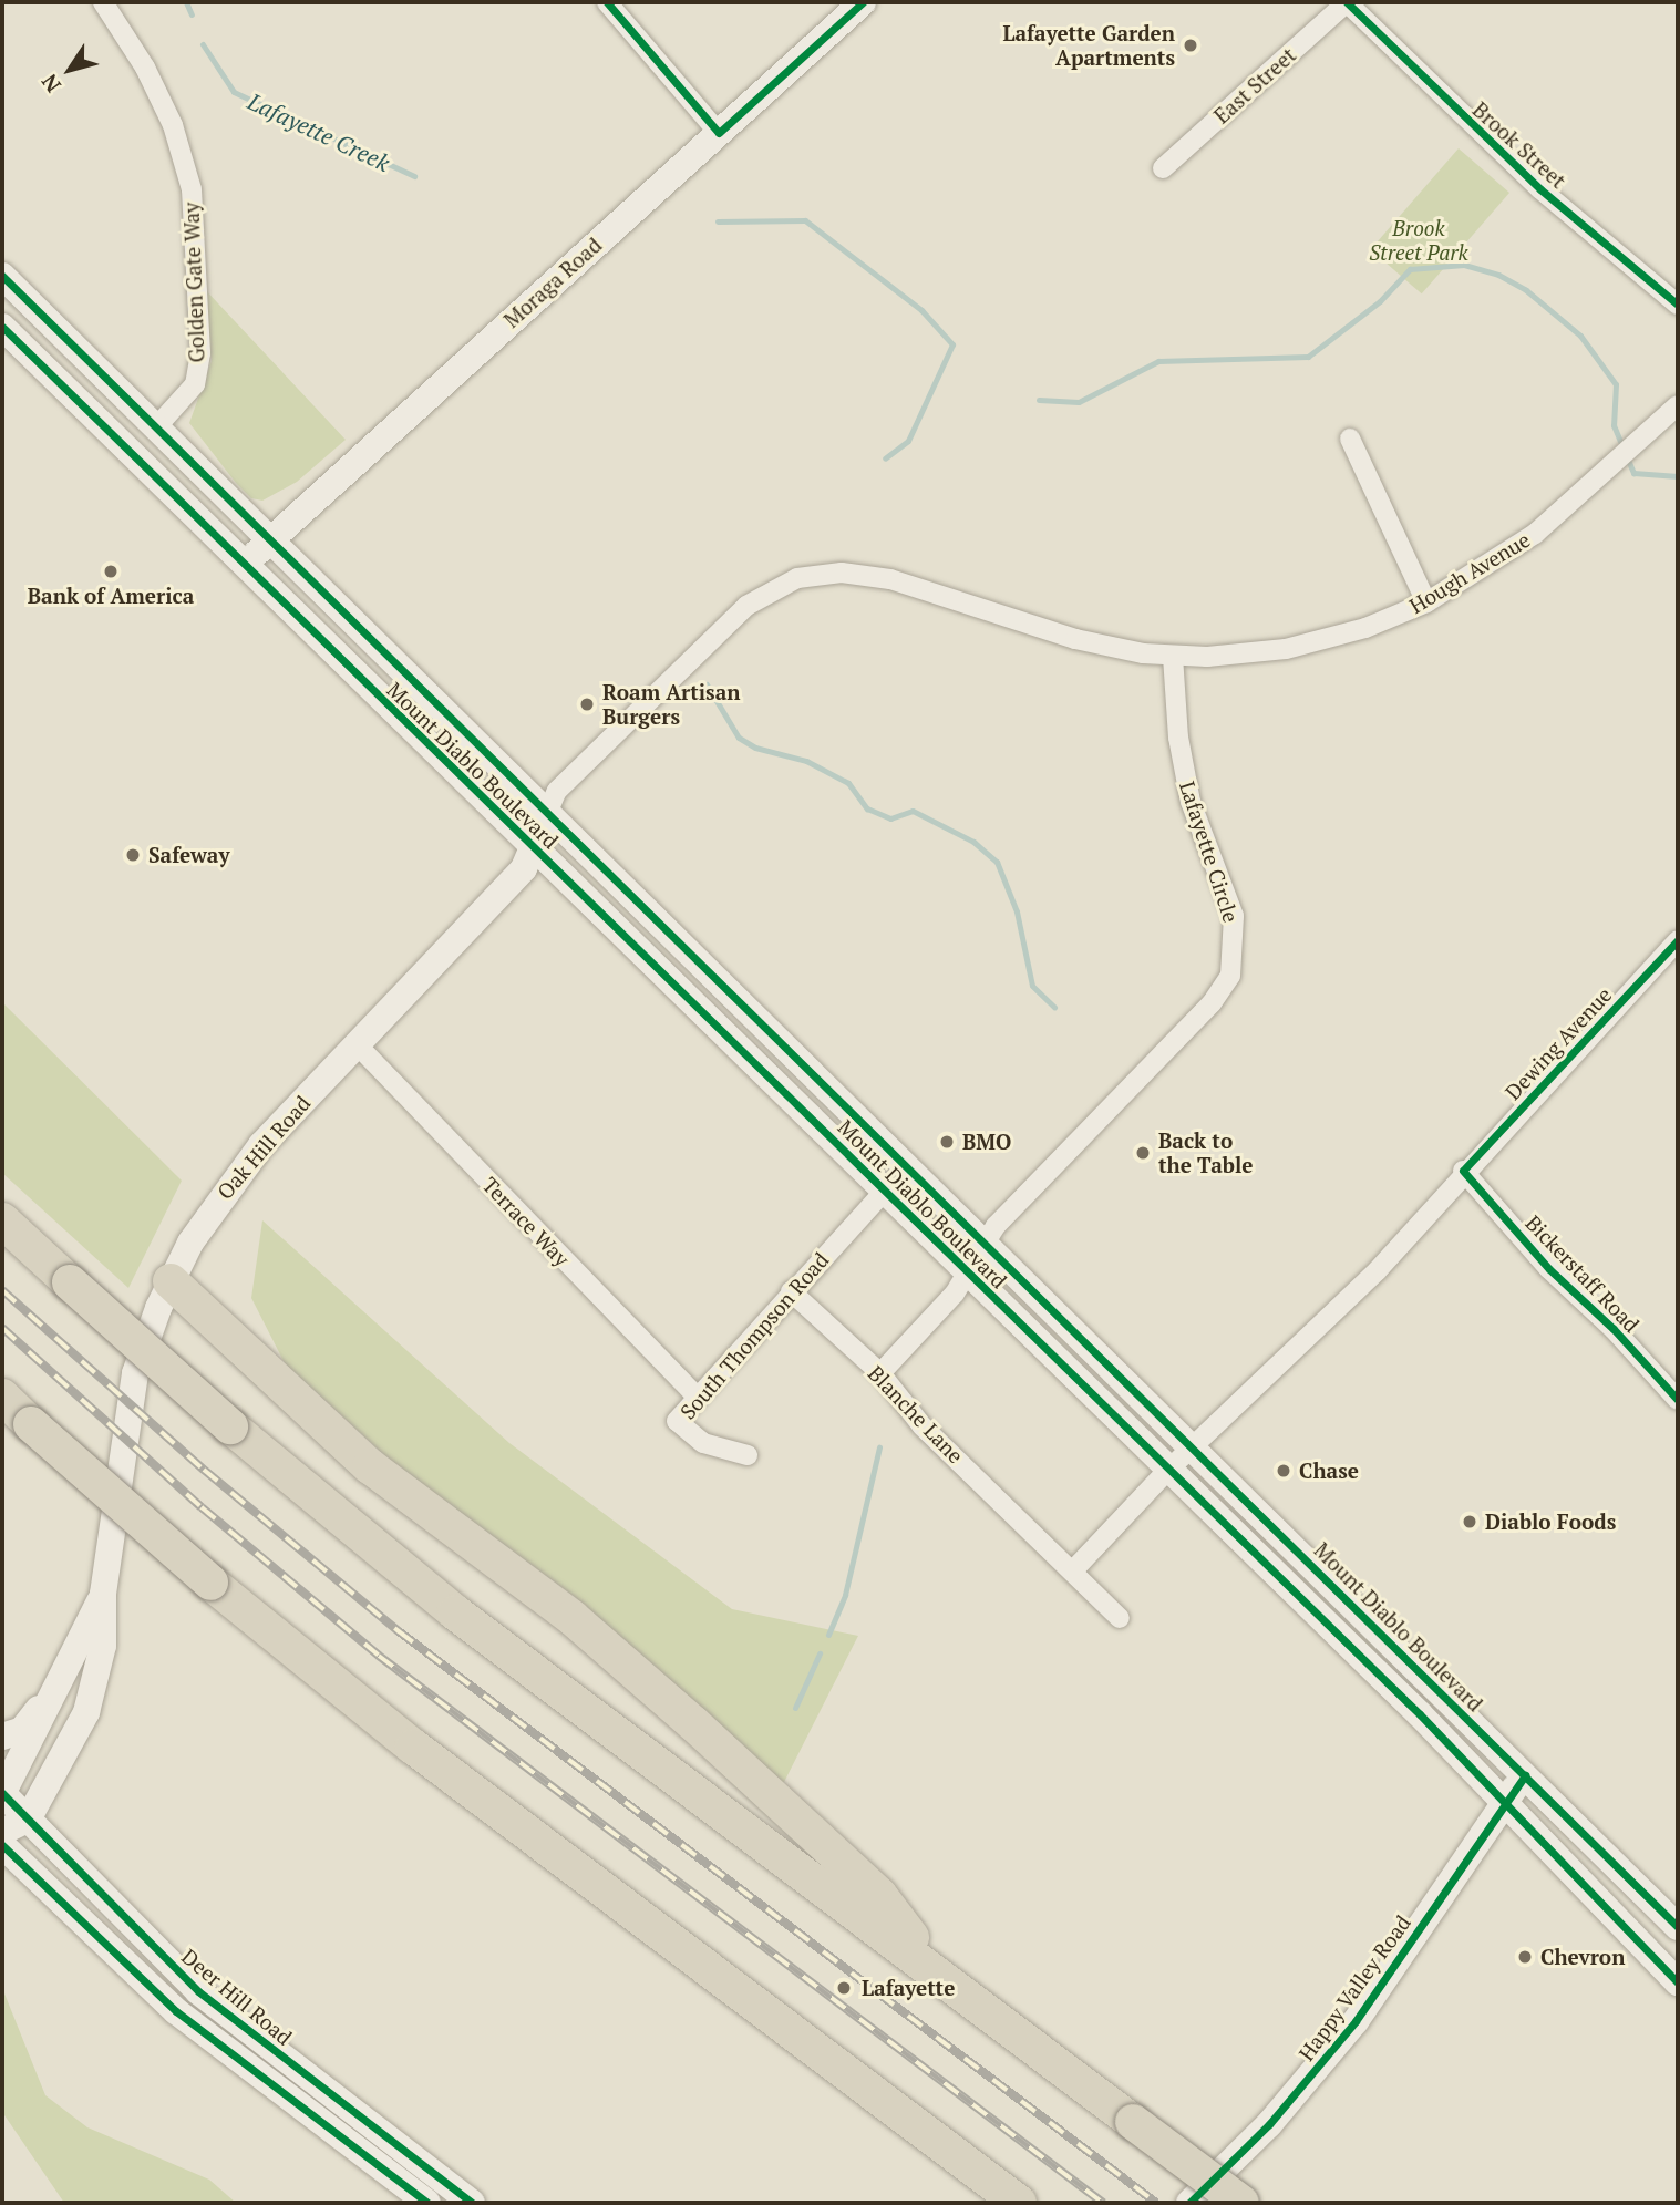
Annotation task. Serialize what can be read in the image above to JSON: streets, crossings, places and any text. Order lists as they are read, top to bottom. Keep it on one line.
{"streets":{"main road":["Moraga Road","Mount Diablo Boulevard","Oak Hill Road","Happy Valley Road","Deer Hill Road"],"street":["East Street","Brook Street","Golden Gate Way","Hough Avenue","Lafayette Circle","Dewing Avenue","Terrace Way","Bickerstaff Road","South Thompson Road","Blanche Lane"]},"crossings":[["East Street","Brook Street"],["Golden Gate Way","Mount Diablo Boulevard"],["Moraga Road","Mount Diablo Boulevard"],["Hough Avenue","Lafayette Circle"],["Mount Diablo Boulevard","Lafayette Circle"],["Mount Diablo Boulevard","Dewing Avenue"],["Mount Diablo Boulevard","Oak Hill Road"],["Mount Diablo Boulevard","South Thompson Road"],["Mount Diablo Boulevard","Happy Valley Road"],["Lafayette Circle","Blanche Lane"],["Dewing Avenue","Bickerstaff Road"],["Oak Hill Road","Terrace Way"],["Oak Hill Road","Deer Hill Road"],["Terrace Way","South Thompson Road"],["South Thompson Road","Blanche Lane"]],"water":["Lafayette Creek"],"parks":["Brook Street Park"],"places":["Lafayette Garden Apartments","Bank of America","Roam Artisan Burgers","Safeway","BMO","Back to the Table","Chase","Diablo Foods","Chevron","Lafayette"],"north":"bottom left"}
